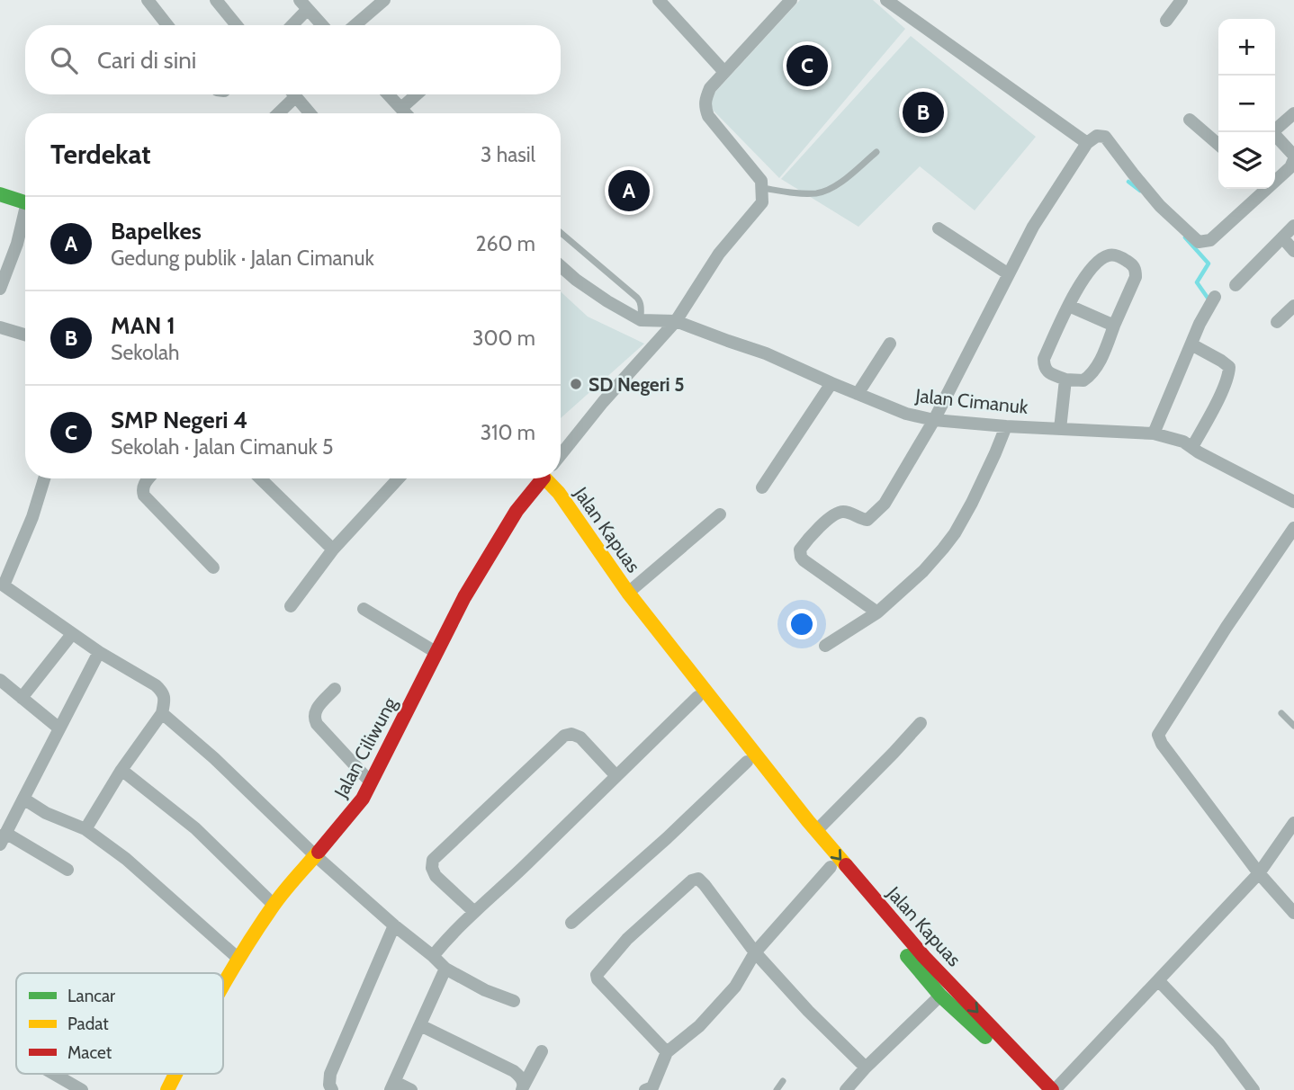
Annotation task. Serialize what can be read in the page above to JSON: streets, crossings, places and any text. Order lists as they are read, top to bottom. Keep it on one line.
{"streets":{"street":["Jalan Cimanuk","Jalan Kapuas","Jalan Ciliwung"]},"places":["SD Negeri 5"],"legend":["Lancar","Padat","Macet"],"page":{"map_buttons":["+","−"],"search":"Cari di sini","pins":["C","B","A"],"heading":["Terdekat","3 hasil"],"list":[{"mark":"A","name":"Bapelkes","note":"Gedung publik · Jalan Cimanuk","value":"260 m"},{"mark":"B","name":"MAN 1","note":"Sekolah","value":"300 m"},{"mark":"C","name":"SMP Negeri 4","note":"Sekolah · Jalan Cimanuk 5","value":"310 m"}]}}
